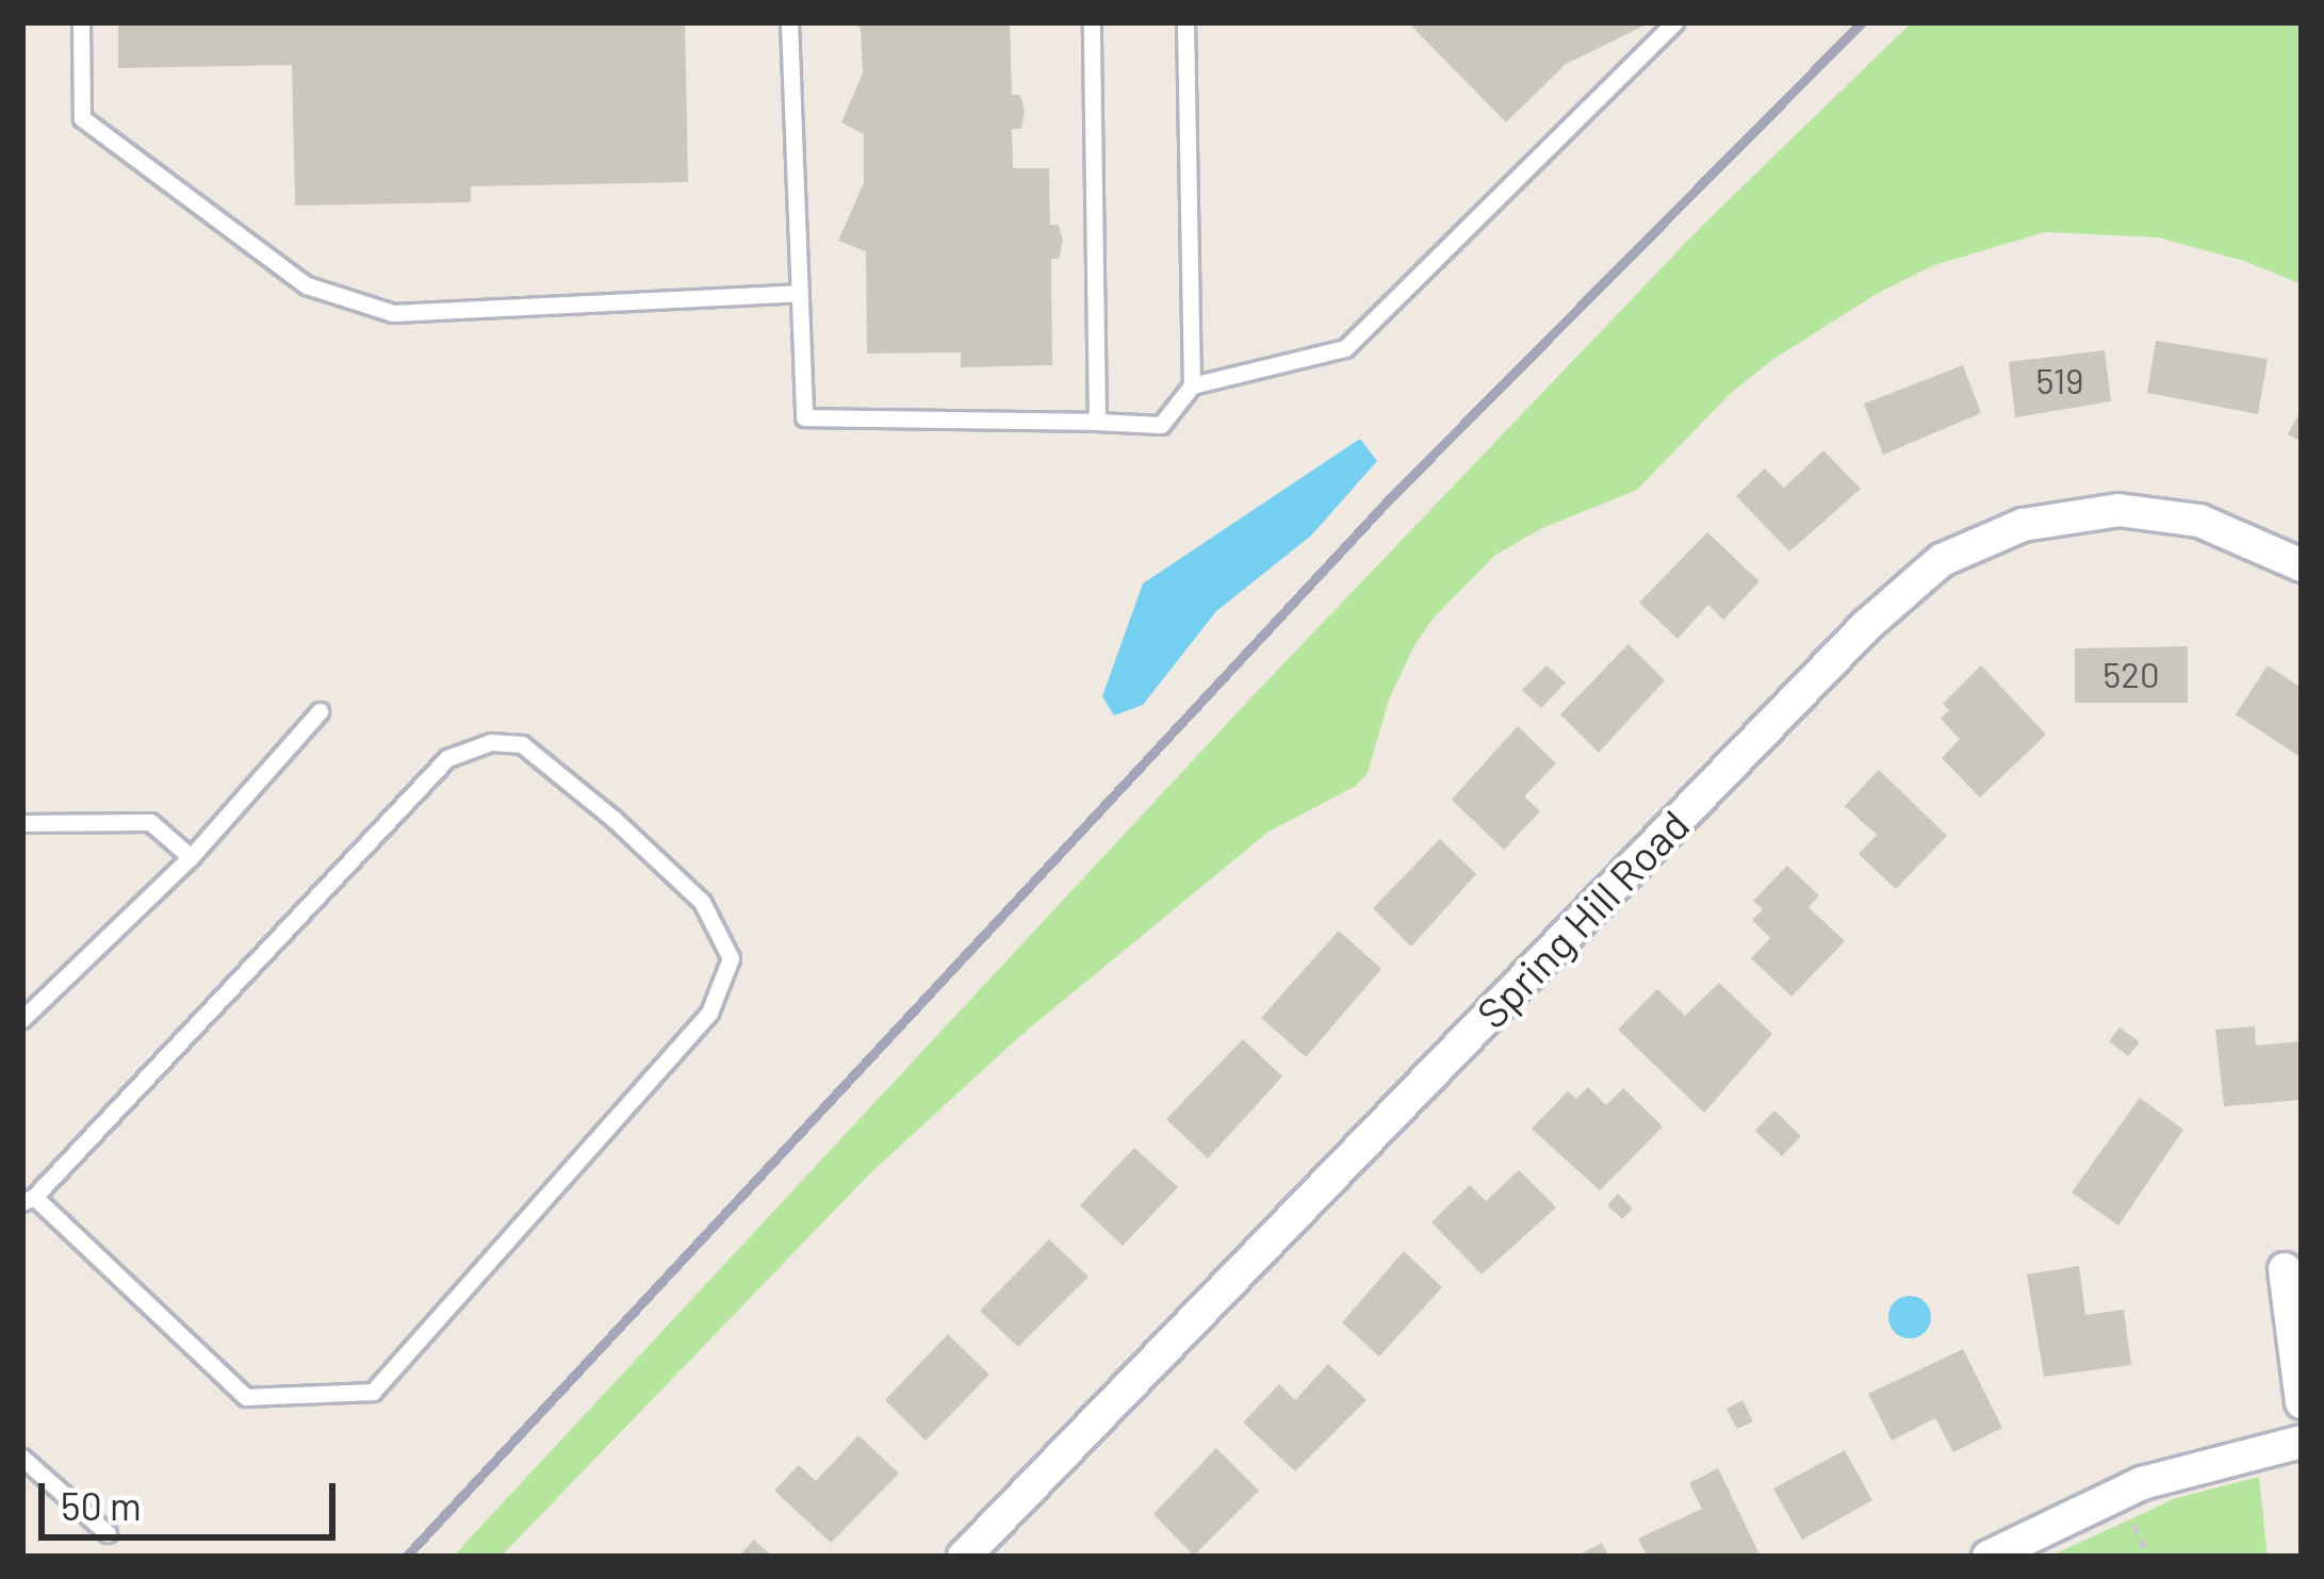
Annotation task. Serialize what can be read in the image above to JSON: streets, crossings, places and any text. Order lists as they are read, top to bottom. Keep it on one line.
{"streets":{"street":["Spring Hill Road"]},"house_numbers":["519","520"],"scale_bar":"50 m"}
